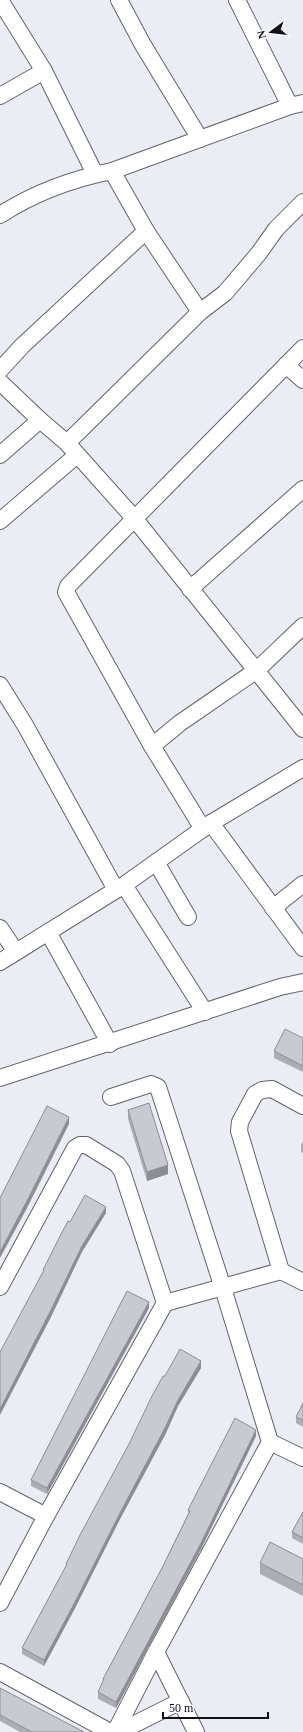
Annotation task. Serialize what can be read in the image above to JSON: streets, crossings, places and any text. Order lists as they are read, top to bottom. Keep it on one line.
{"scale_bar":"50 m","north":"left"}
